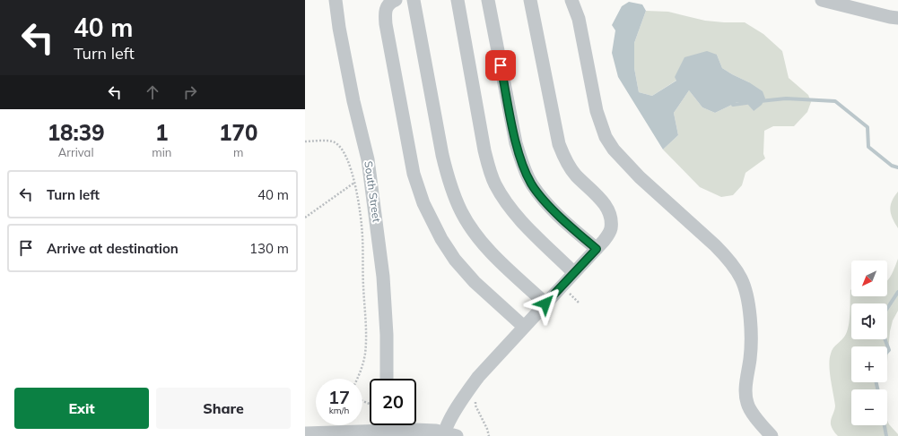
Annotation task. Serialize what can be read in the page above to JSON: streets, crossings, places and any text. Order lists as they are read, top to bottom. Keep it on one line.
{"streets":{"street":["South Street"]},"north":"bottom left","page":{"turn":["40 m","Turn left"],"eta":["18:39","Arrival","1","min","170","m"],"list":[{"name":"Turn left","value":"40 m"},{"name":"Arrive at destination","value":"130 m"}],"map_buttons":["+","−"],"speed":"17 km/h","limit":"20","buttons":["Exit","Share"]}}
